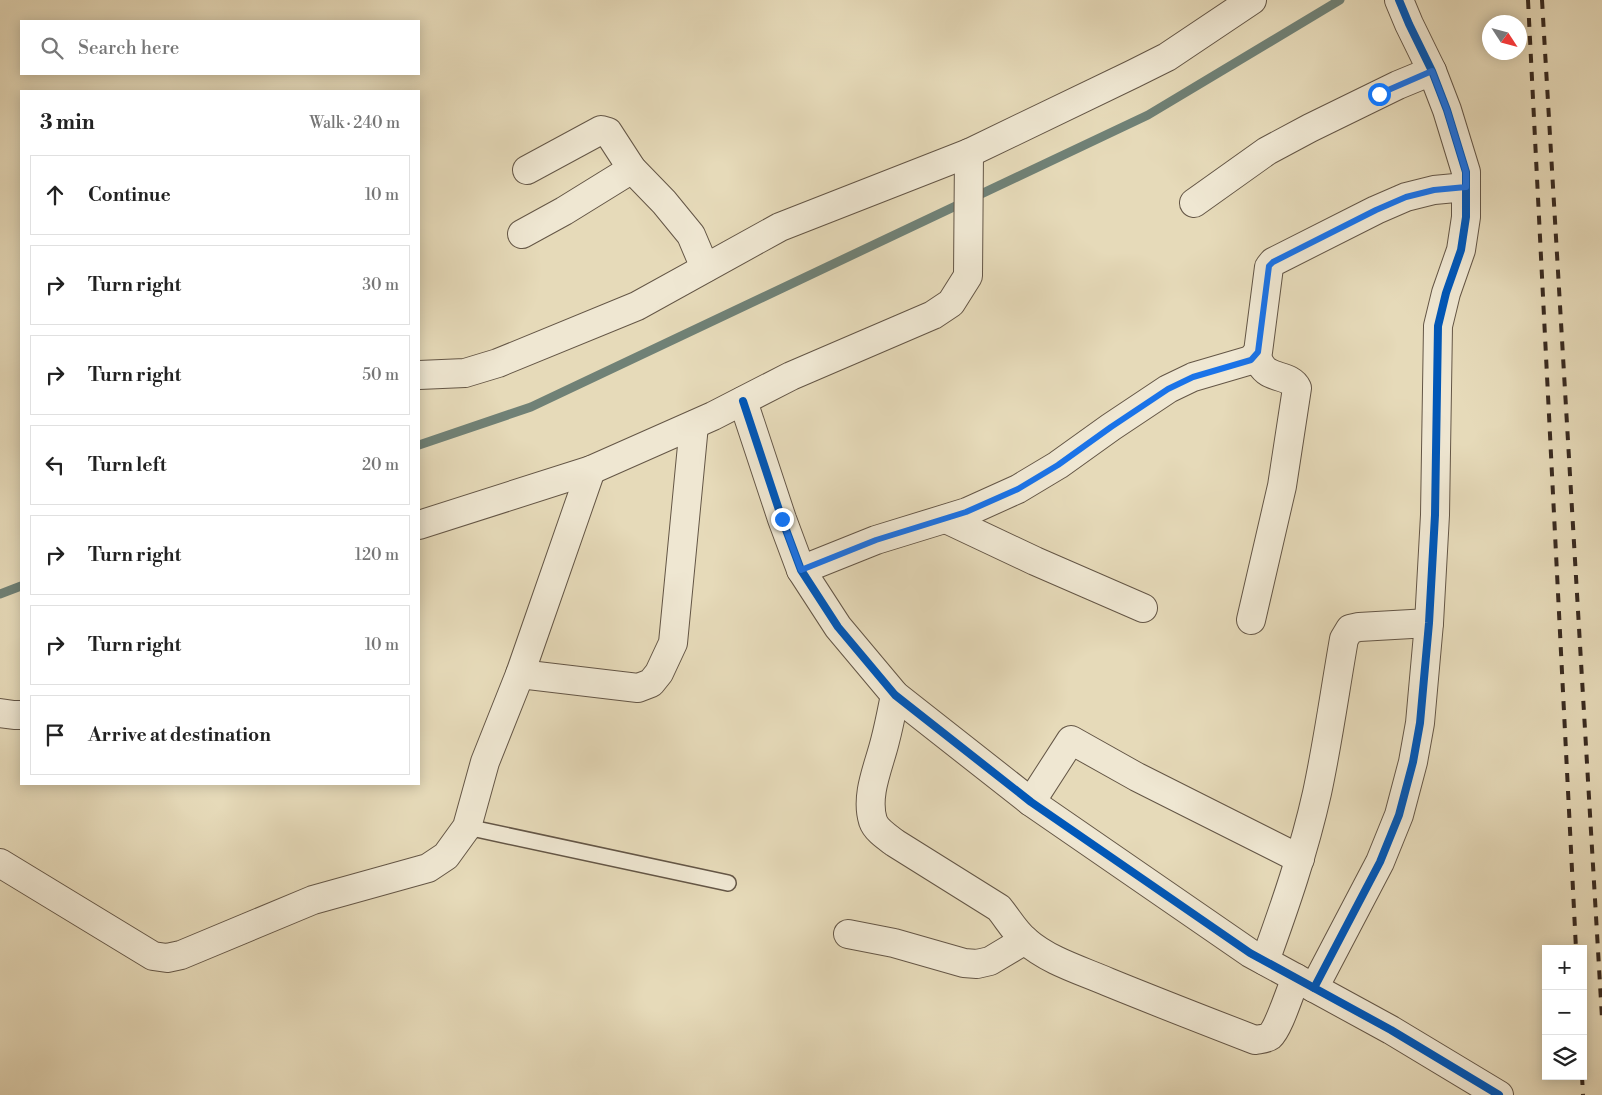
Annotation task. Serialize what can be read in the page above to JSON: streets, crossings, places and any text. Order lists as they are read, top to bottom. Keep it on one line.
{"north":"bottom right","page":{"search":"Search here","heading":["3 min","Walk · 240 m"],"list":[["Continue","10 m"],["Turn right","30 m"],["Turn right","50 m"],["Turn left","20 m"],["Turn right","120 m"],["Turn right","10 m"],"Arrive at destination"],"map_buttons":["+","−"]}}
